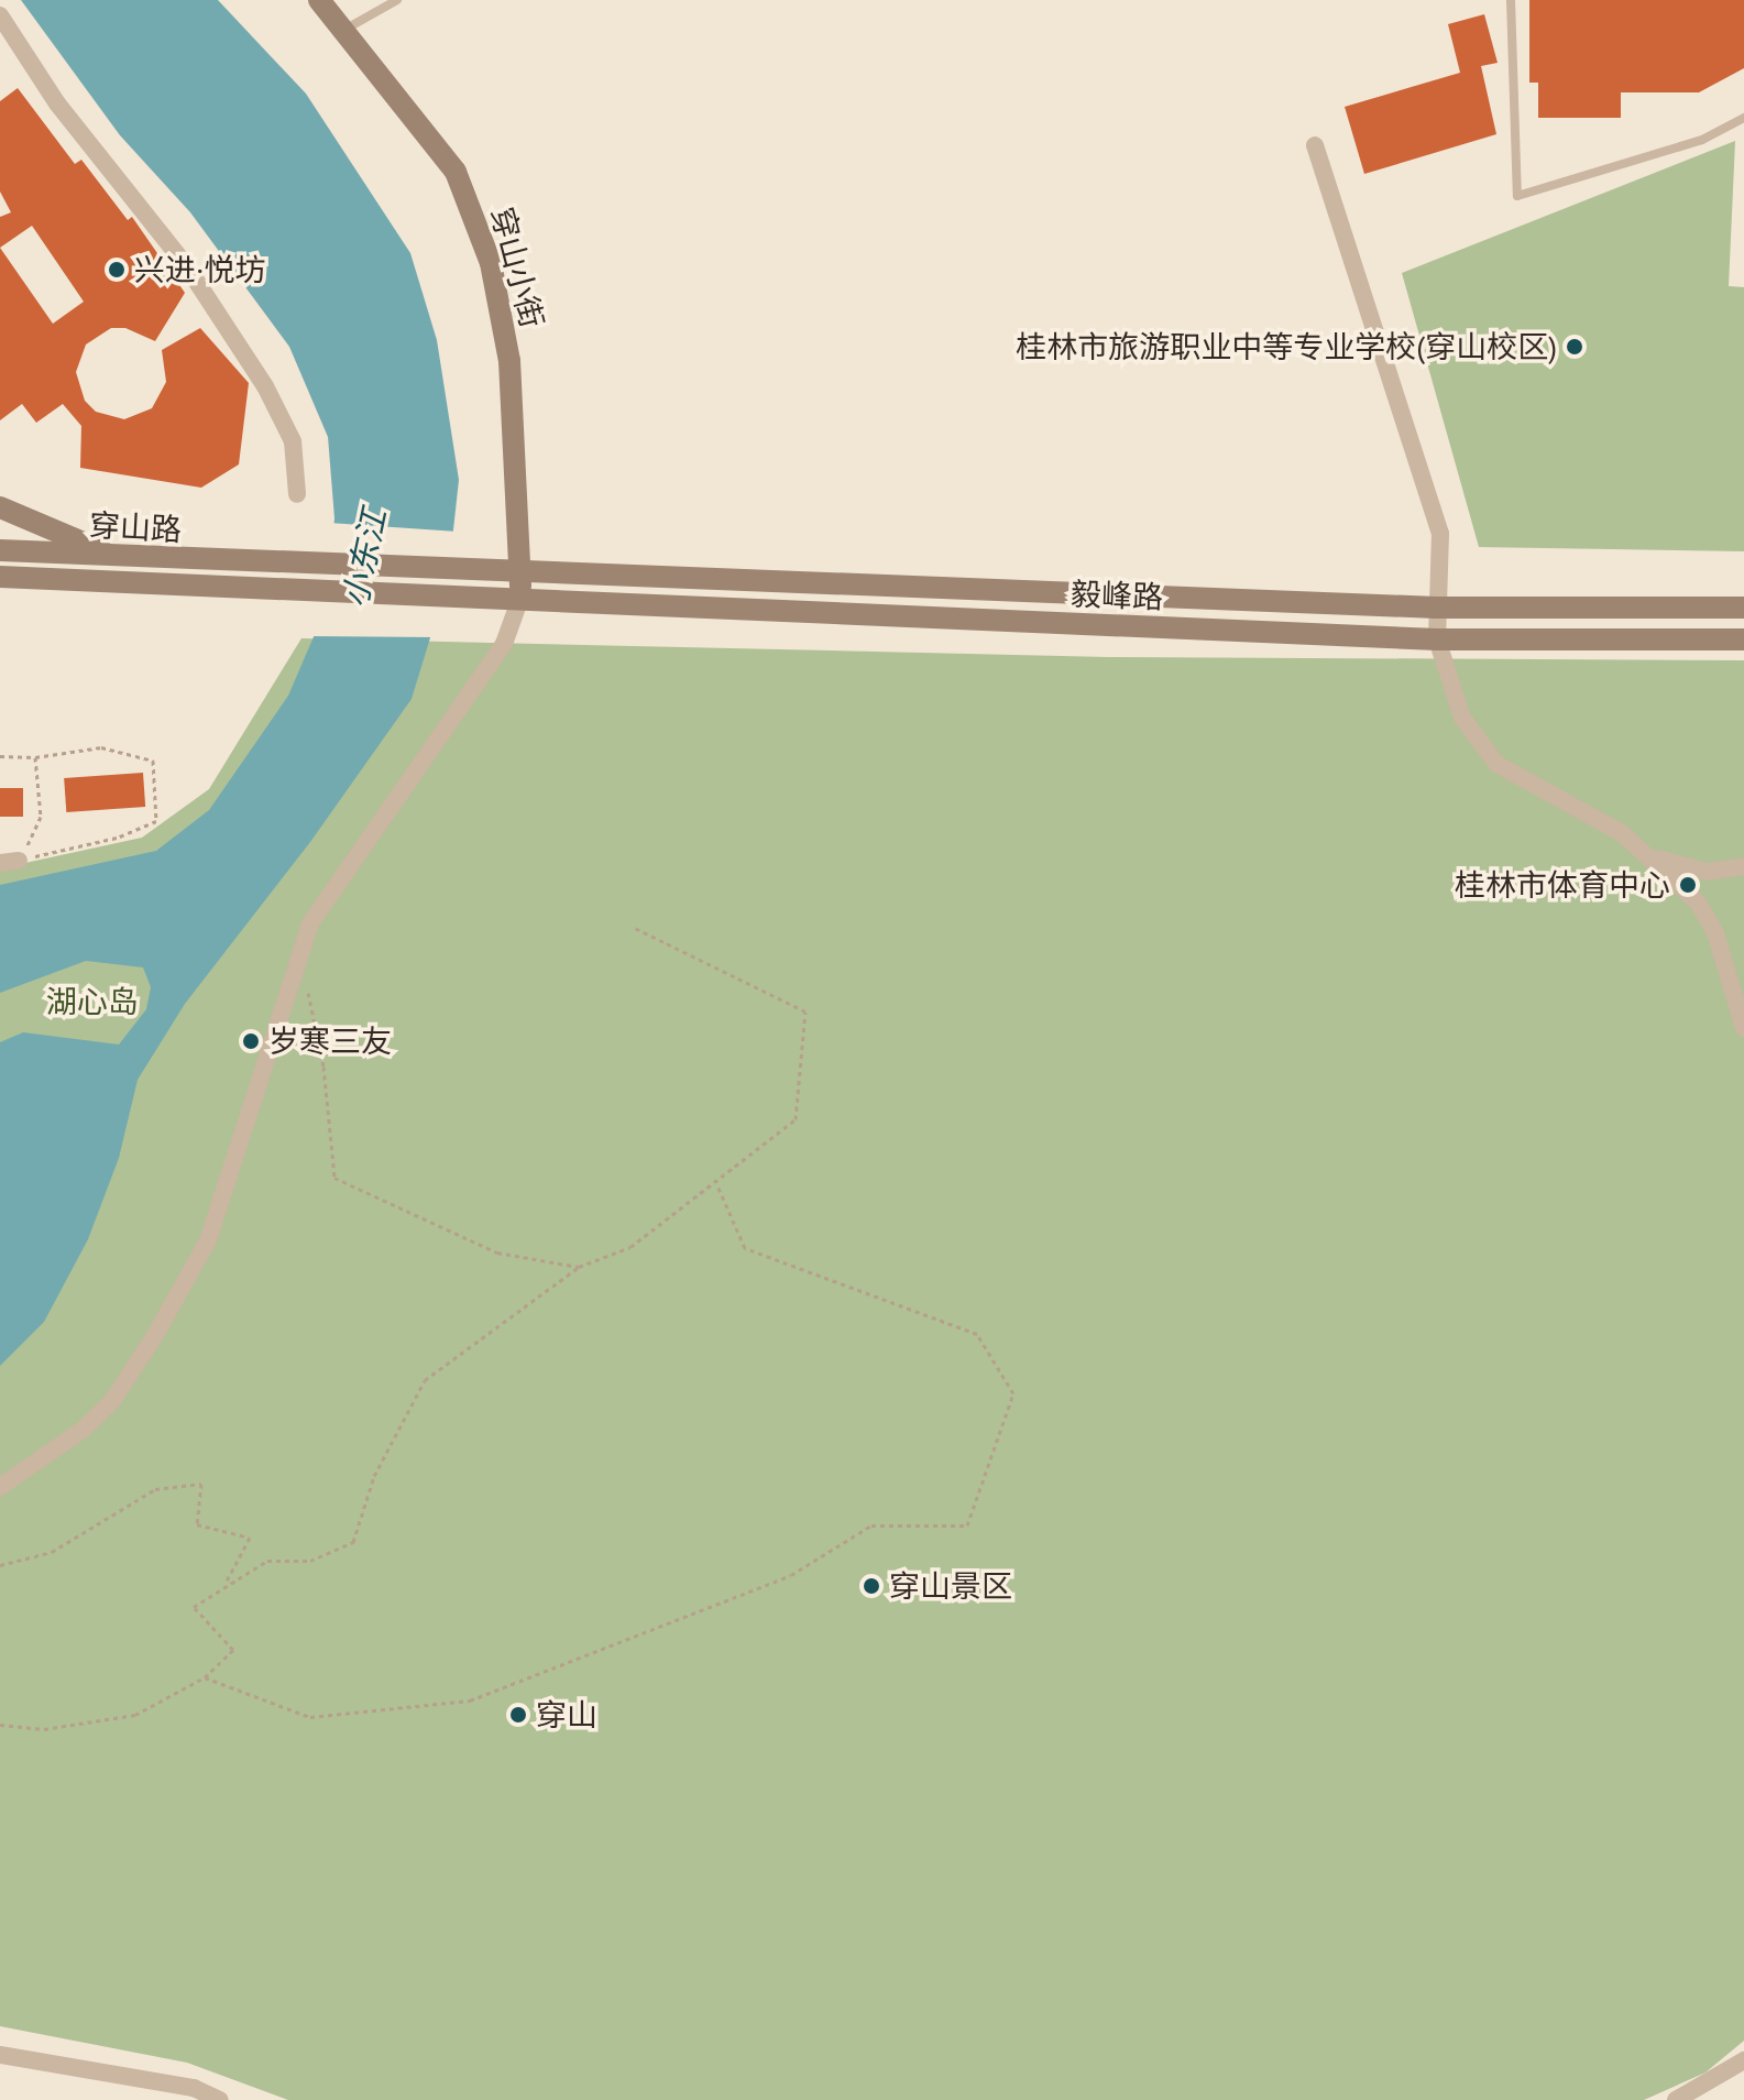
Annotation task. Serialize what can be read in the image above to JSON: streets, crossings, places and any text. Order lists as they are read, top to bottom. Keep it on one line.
{"streets":{"main road":["穿山小街","穿山路","毅峰路"]},"crossings":[["穿山小街","毅峰路"],["穿山路","毅峰路"]],"water":["小东江"],"parks":["湖心岛"],"places":["兴进·悦坊","桂林市旅游职业中等专业学校(穿山校区)","桂林市体育中心","岁寒三友","穿山景区","穿山"]}
